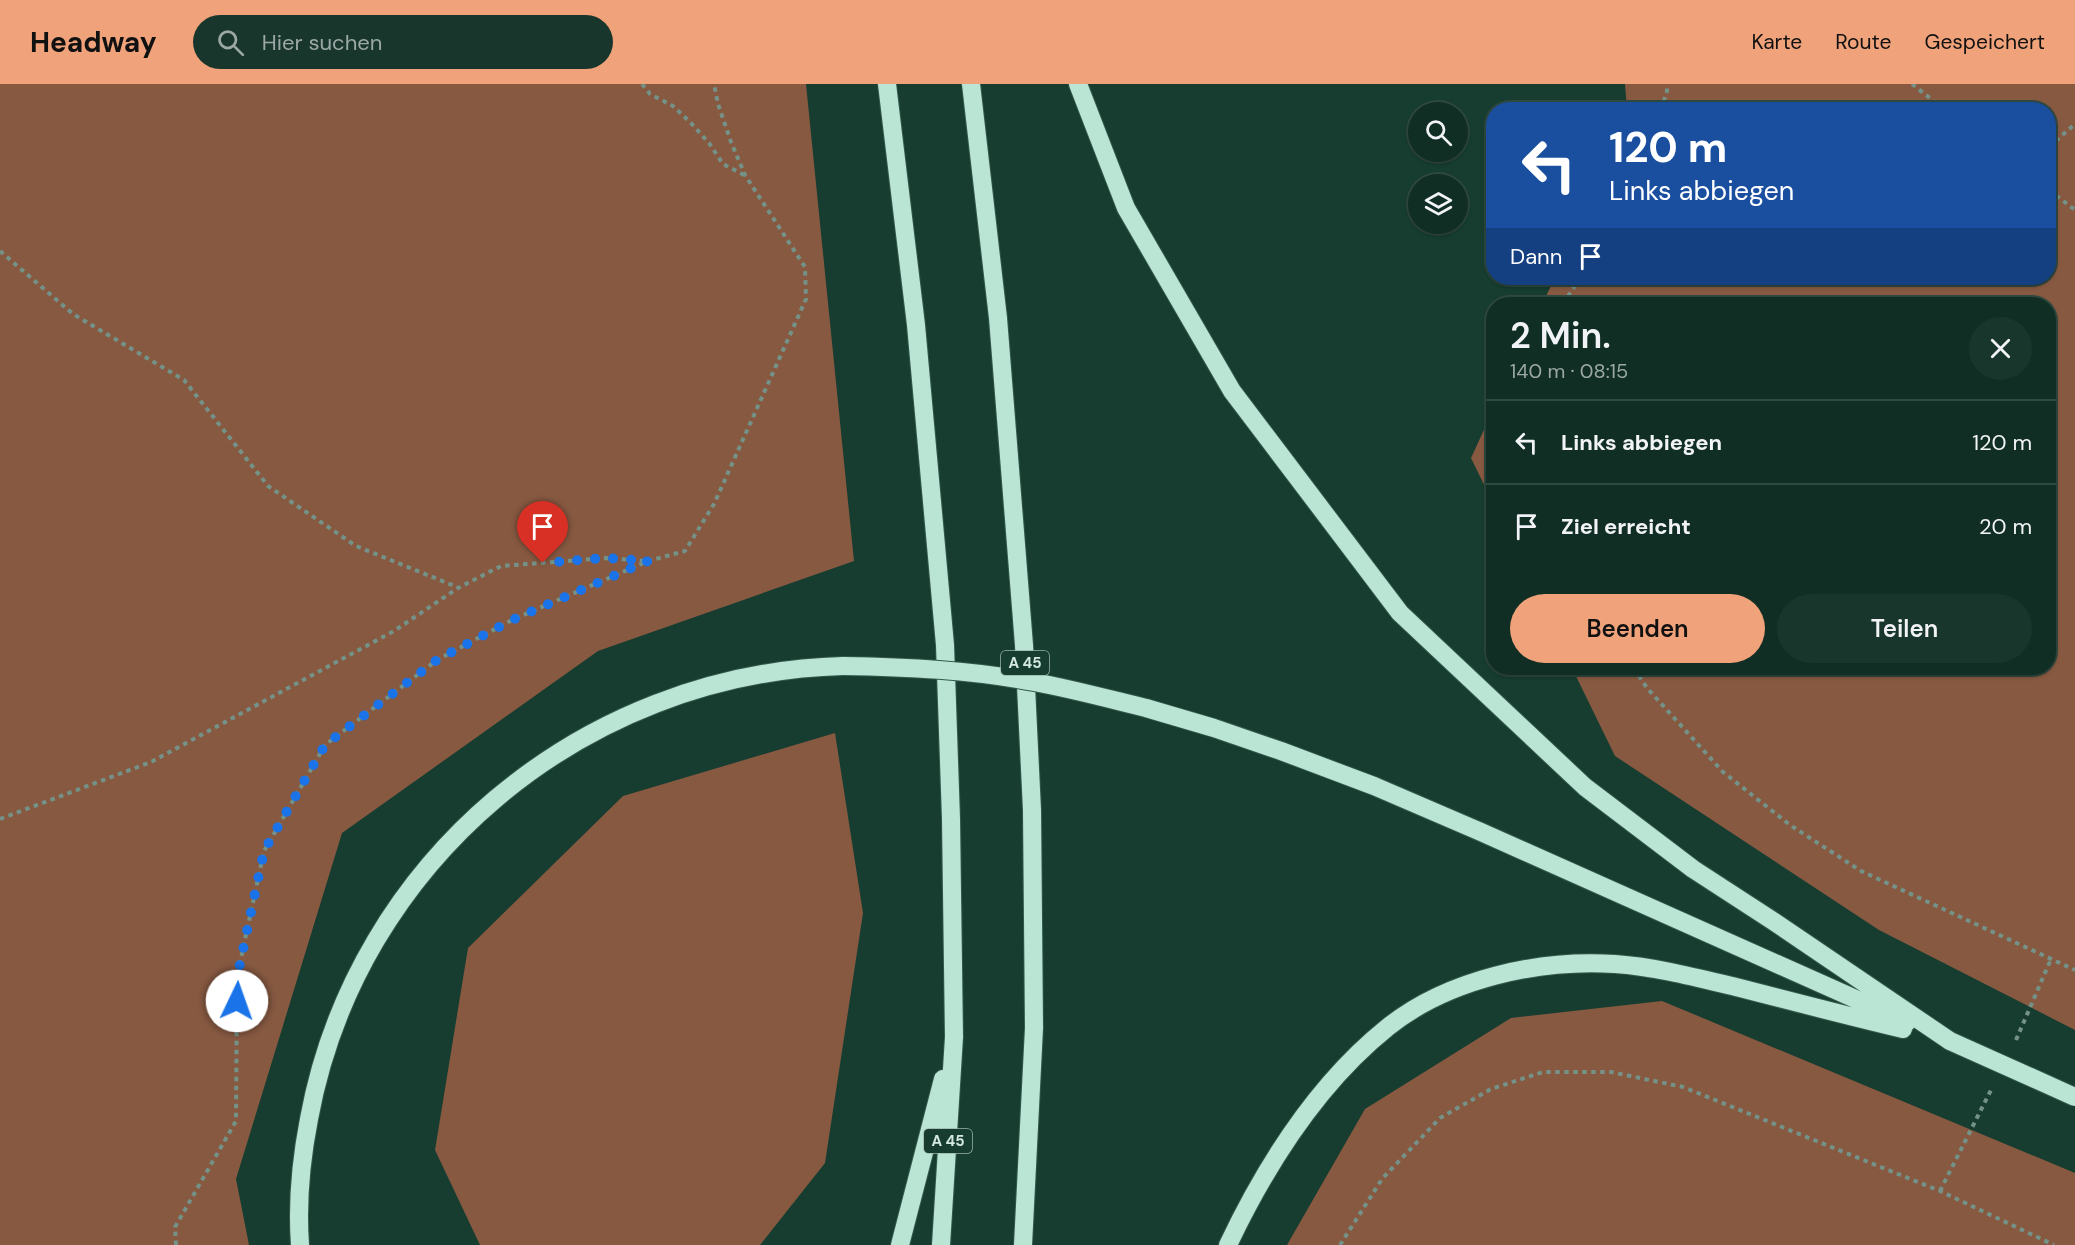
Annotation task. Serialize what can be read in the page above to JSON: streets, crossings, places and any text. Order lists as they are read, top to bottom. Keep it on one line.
{"streets":{"highway":["A 45"]},"page":{"header":"Headway","search":"Hier suchen","nav":["Karte","Route","Gespeichert"],"turn":["120 m","Links abbiegen"],"then":"Dann","heading":["2 Min.","140 m · 08:15"],"list":[{"name":"Links abbiegen","value":"120 m"},{"name":"Ziel erreicht","value":"20 m"}],"buttons":["Beenden","Teilen"]}}
